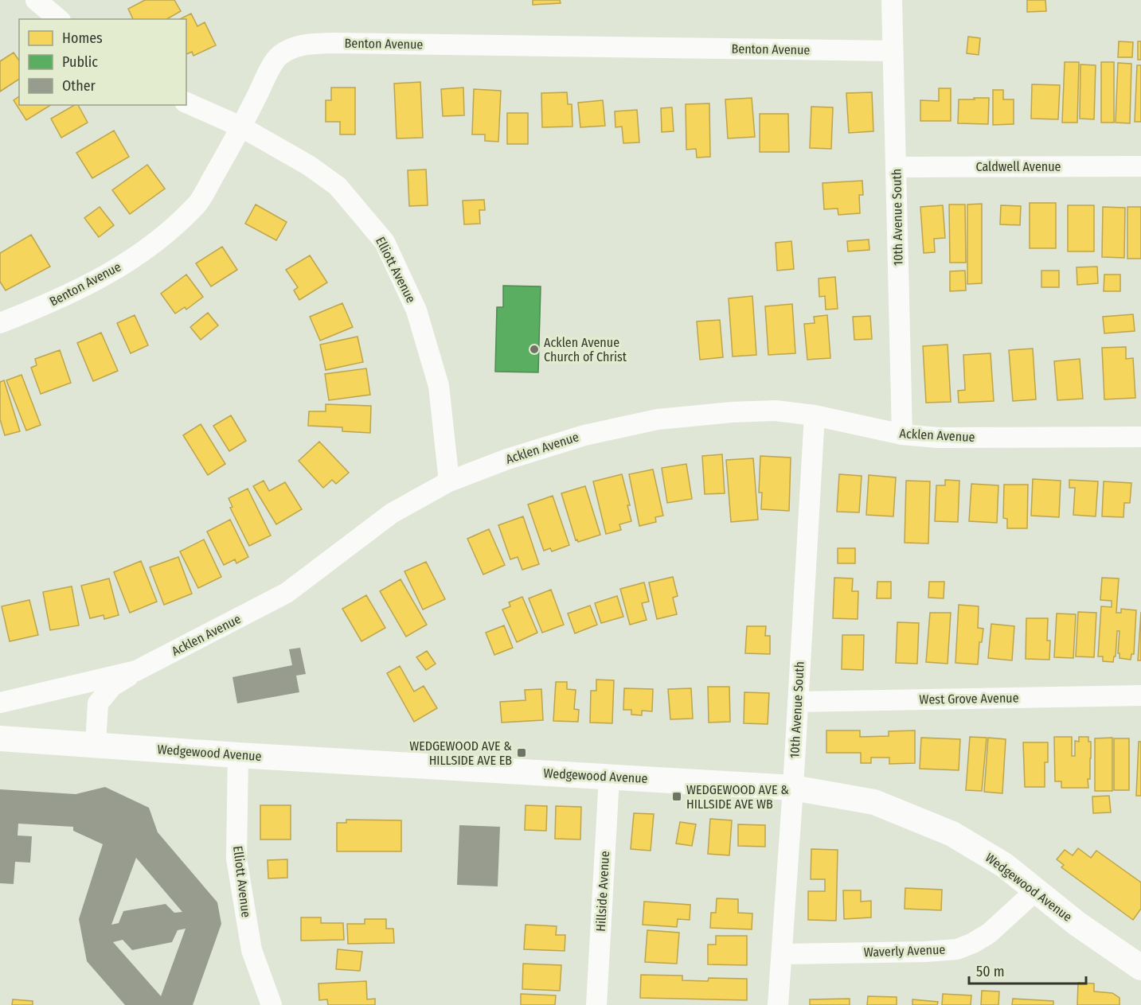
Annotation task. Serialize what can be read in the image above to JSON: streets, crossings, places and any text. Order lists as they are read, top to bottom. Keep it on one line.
{"streets":{"main road":["Wedgewood Avenue"],"street":["Benton Avenue","Caldwell Avenue","10th Avenue South","Elliott Avenue","Acklen Avenue","West Grove Avenue","Hillside Avenue","Waverly Avenue"]},"crossings":[["Benton Avenue","10th Avenue South"],["Benton Avenue","Elliott Avenue"],["Caldwell Avenue","10th Avenue South"],["10th Avenue South","Acklen Avenue"],["10th Avenue South","West Grove Avenue"],["10th Avenue South","Wedgewood Avenue"],["10th Avenue South","Waverly Avenue"],["Elliott Avenue","Acklen Avenue"],["Elliott Avenue","Wedgewood Avenue"],["Wedgewood Avenue","Hillside Avenue"],["Wedgewood Avenue","Waverly Avenue"]],"places":{"other":["Acklen Avenue Church of Christ"],"transit":["WEDGEWOOD AVE & HILLSIDE AVE EB","WEDGEWOOD AVE & HILLSIDE AVE WB"]},"legend":["Homes","Public","Other"],"scale_bar":"50 m"}
